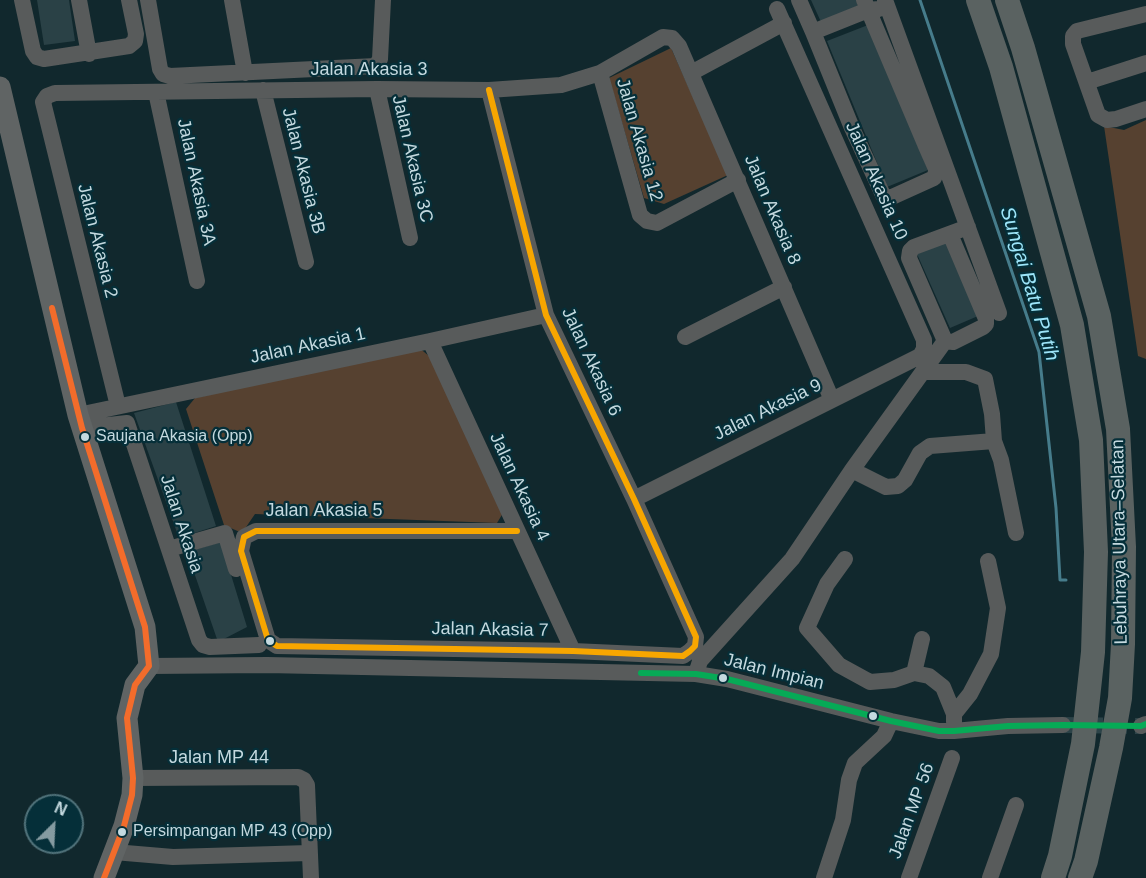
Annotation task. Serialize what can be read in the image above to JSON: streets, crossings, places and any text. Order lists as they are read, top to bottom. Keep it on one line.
{"streets":{"highway":["Lebuhraya Utara–Selatan"],"street":["Jalan Akasia 3","Jalan Akasia 12","Jalan Akasia 3C","Jalan Akasia 3B","Jalan Akasia 10","Jalan Akasia 3A","Jalan Akasia 8","Jalan Akasia 2","Jalan Akasia 1","Jalan Akasia 6","Jalan Akasia 9","Jalan Akasia 4","Jalan Akasia 5","Jalan Akasia","Jalan Akasia 7","Jalan Impian","Jalan MP 44","Jalan MP 56"]},"crossings":[["Jalan Akasia 3","Jalan Akasia 12"],["Jalan Akasia 3","Jalan Akasia 3C"],["Jalan Akasia 3","Jalan Akasia 3B"],["Jalan Akasia 3","Jalan Akasia 3A"],["Jalan Akasia 3","Jalan Akasia 8"],["Jalan Akasia 3","Jalan Akasia 2"],["Jalan Akasia 3","Jalan Akasia 6"],["Jalan Akasia 12","Jalan Akasia 8"],["Jalan Akasia 10","Jalan Akasia 8"],["Jalan Akasia 10","Jalan Akasia 9"],["Jalan Akasia 8","Jalan Akasia 9"],["Jalan Akasia 2","Jalan Akasia 1"],["Jalan Akasia 1","Jalan Akasia 6"],["Jalan Akasia 1","Jalan Akasia 4"],["Jalan Akasia 1","Jalan Akasia"],["Jalan Akasia 6","Jalan Akasia 9"],["Jalan Akasia 6","Jalan Akasia 7"],["Jalan Akasia 4","Jalan Akasia 5"],["Jalan Akasia 4","Jalan Akasia 7"],["Jalan Akasia 5","Jalan Akasia 7"],["Jalan Akasia","Jalan Akasia 7"]],"water":["Sungai Batu Putih"],"places":["Saujana Akasia (Opp)","Persimpangan MP 43 (Opp)"],"north":"top right"}
